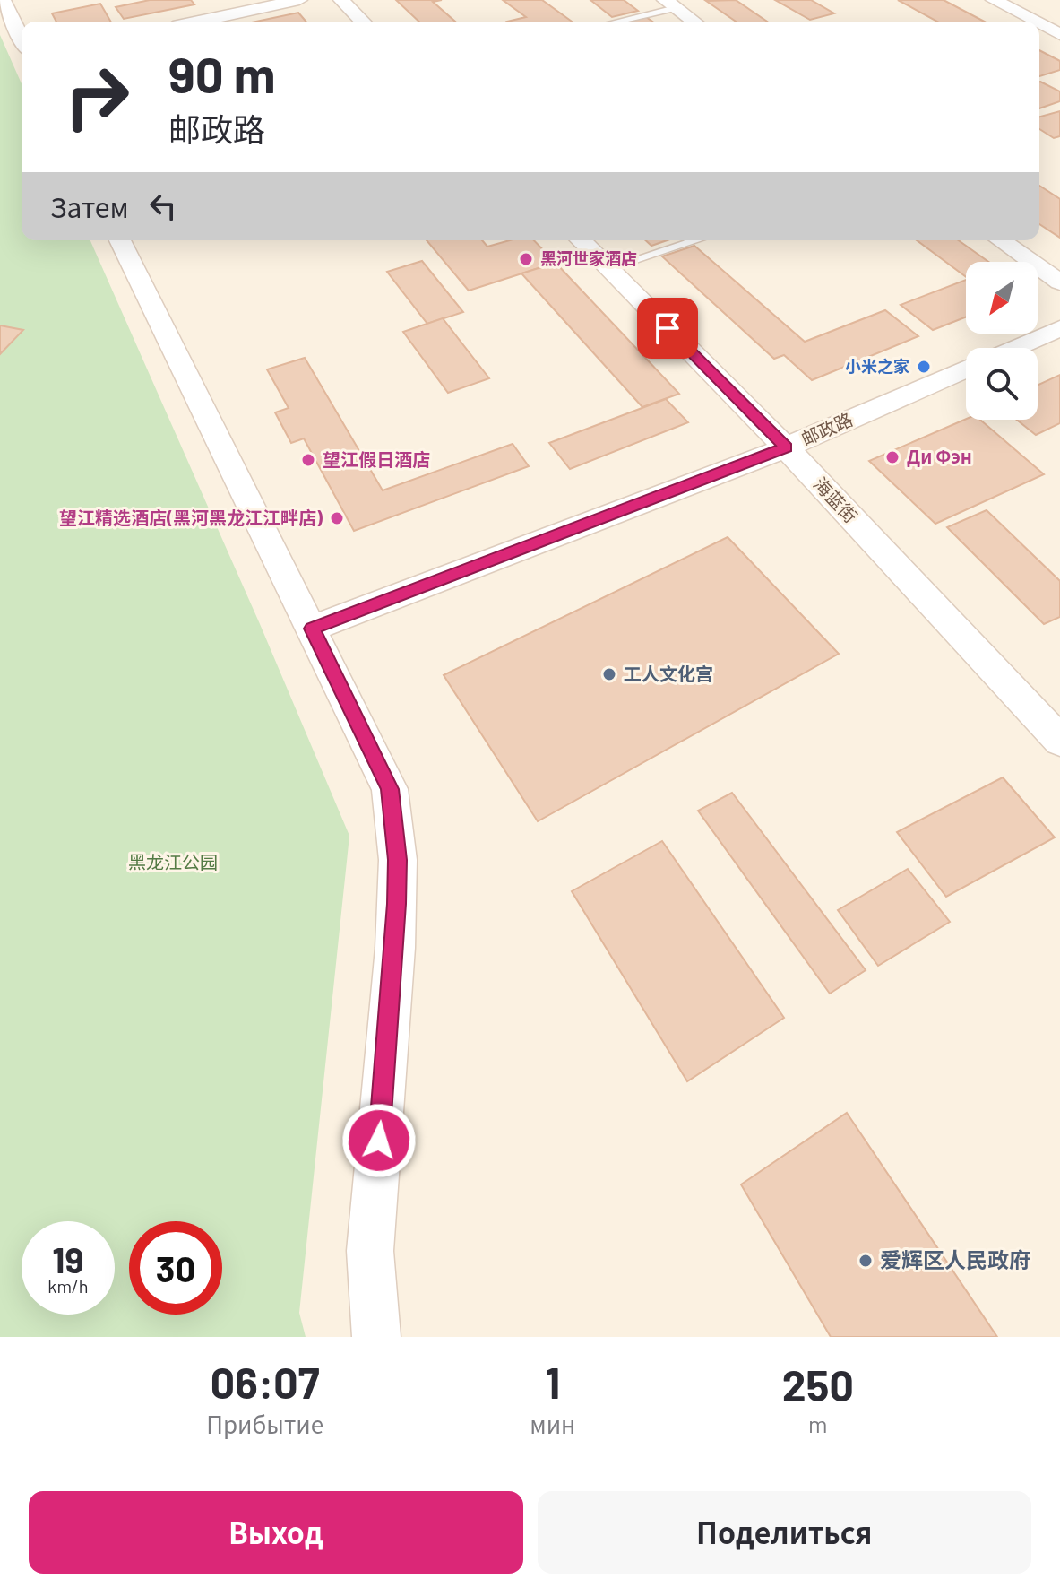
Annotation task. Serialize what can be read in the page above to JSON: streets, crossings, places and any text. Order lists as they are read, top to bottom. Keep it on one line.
{"streets":{"street":["邮政路","海蓝街"]},"crossings":[["邮政路","海蓝街"]],"parks":["黑龙江公园"],"places":["黑河世家酒店","小米之家","Ди Фэн","望江假日酒店","望江精选酒店(黑河黑龙江江畔店)","工人文化宫","爱辉区人民政府"],"north":"bottom left","page":{"turn":["90 m","邮政路"],"then":"Затем","speed":"19 km/h","limit":"30","eta":["06:07","Прибытие","1","мин","250","m"],"buttons":["Выход","Поделиться"]}}
